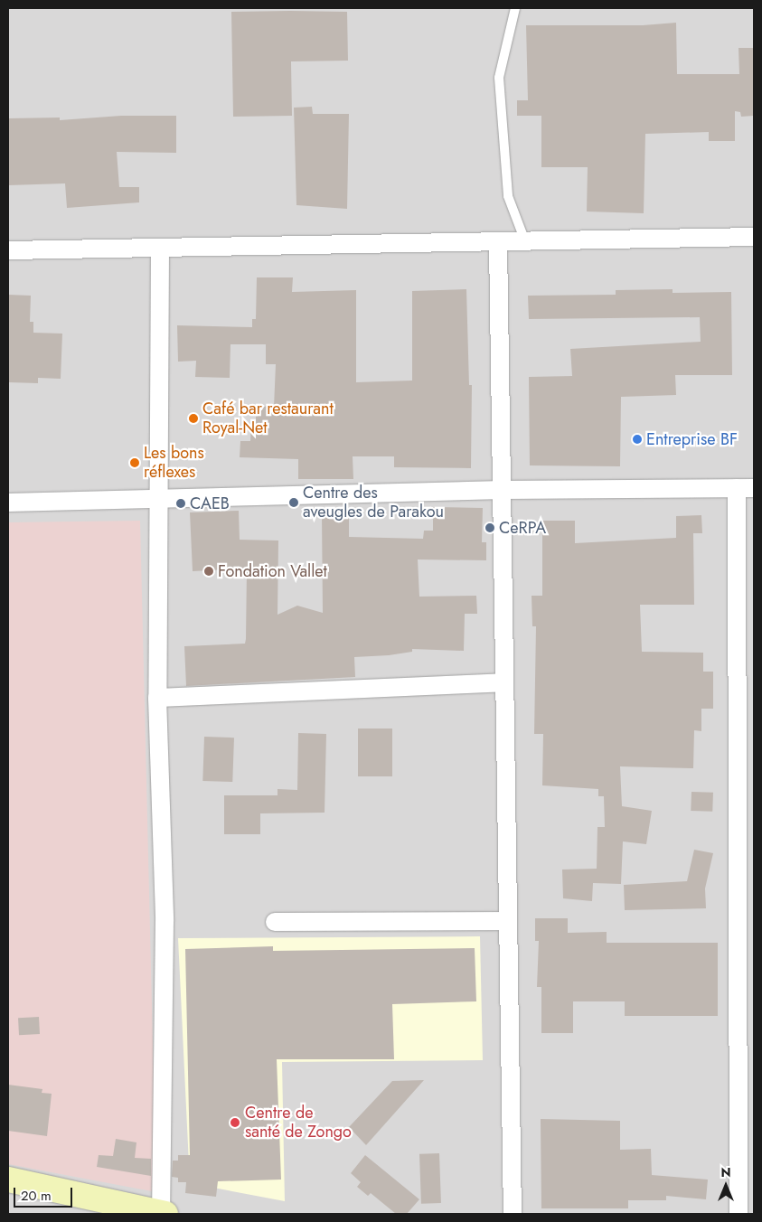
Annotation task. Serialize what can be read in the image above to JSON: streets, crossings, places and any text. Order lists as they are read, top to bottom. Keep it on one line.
{"places":["Café bar restaurant Royal-Net","Entreprise BF","Les bons réflexes","Centre des aveugles de Parakou","CAEB","CeRPA","Fondation Vallet","Centre de santé de Zongo"],"scale_bar":"20 m","north":"top"}
